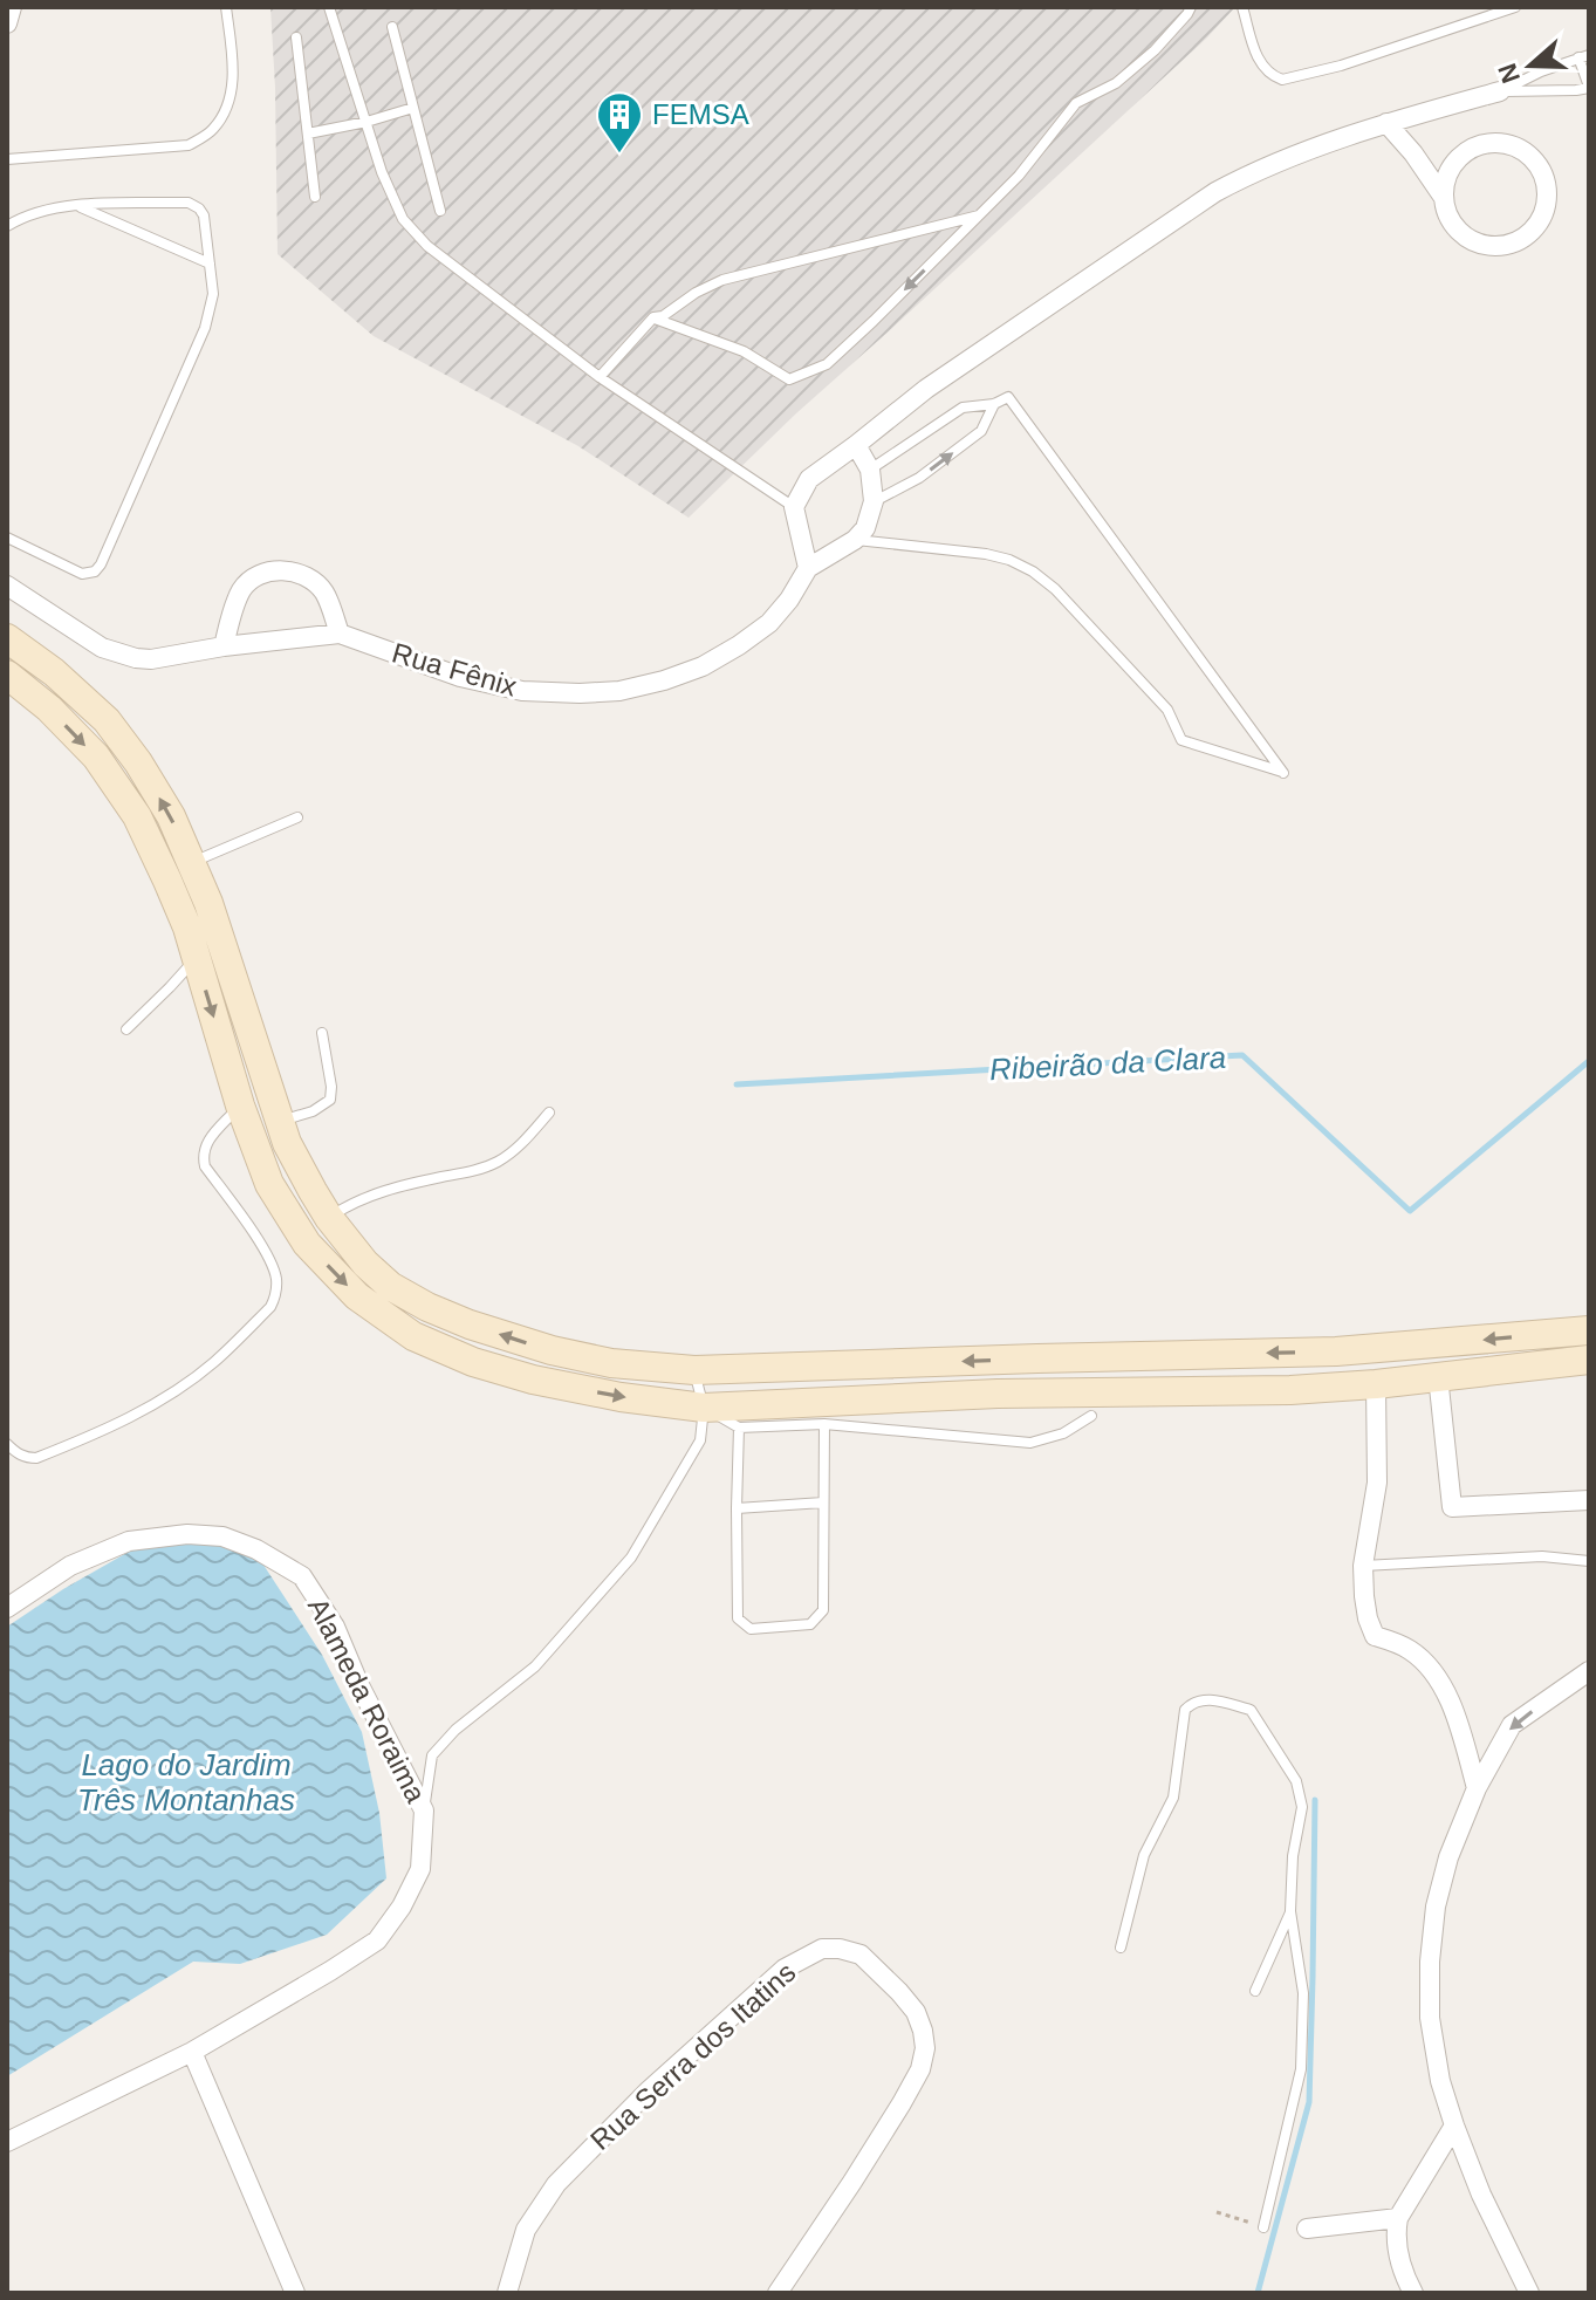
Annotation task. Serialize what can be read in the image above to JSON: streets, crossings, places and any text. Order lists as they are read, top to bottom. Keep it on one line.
{"streets":{"street":["Rua Fênix","Alameda Roraima","Rua Serra dos Itatins"]},"water":["Ribeirão da Clara","Lago do Jardim Três Montanhas"],"places":{"building":["FEMSA"]},"north":"left"}
